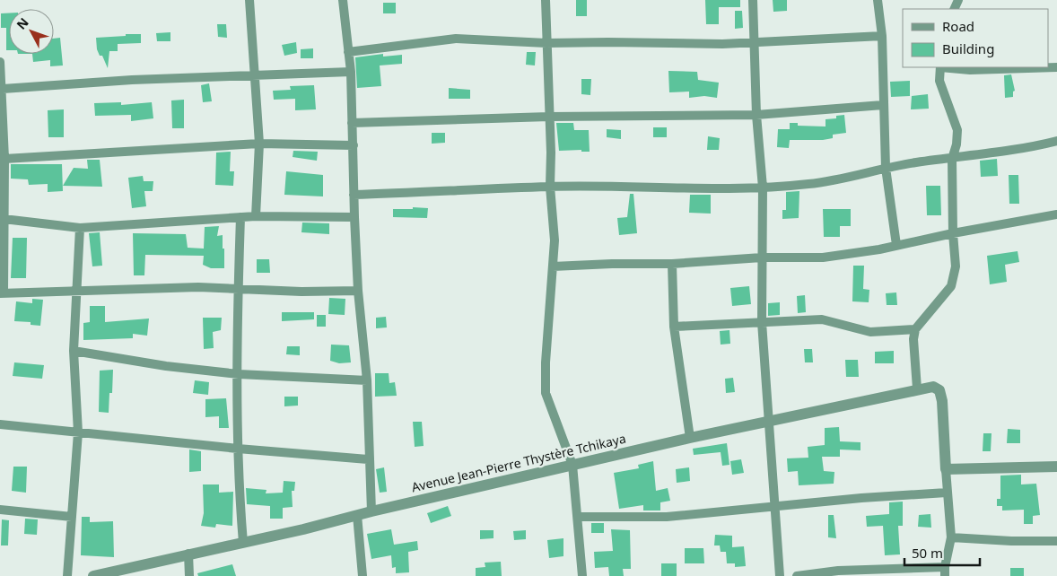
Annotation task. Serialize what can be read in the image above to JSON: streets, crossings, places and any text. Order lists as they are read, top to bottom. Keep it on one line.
{"streets":{"street":["Avenue Jean-Pierre Thystère Tchikaya"]},"legend":["Road","Building"],"scale_bar":"50 m","north":"top left"}
